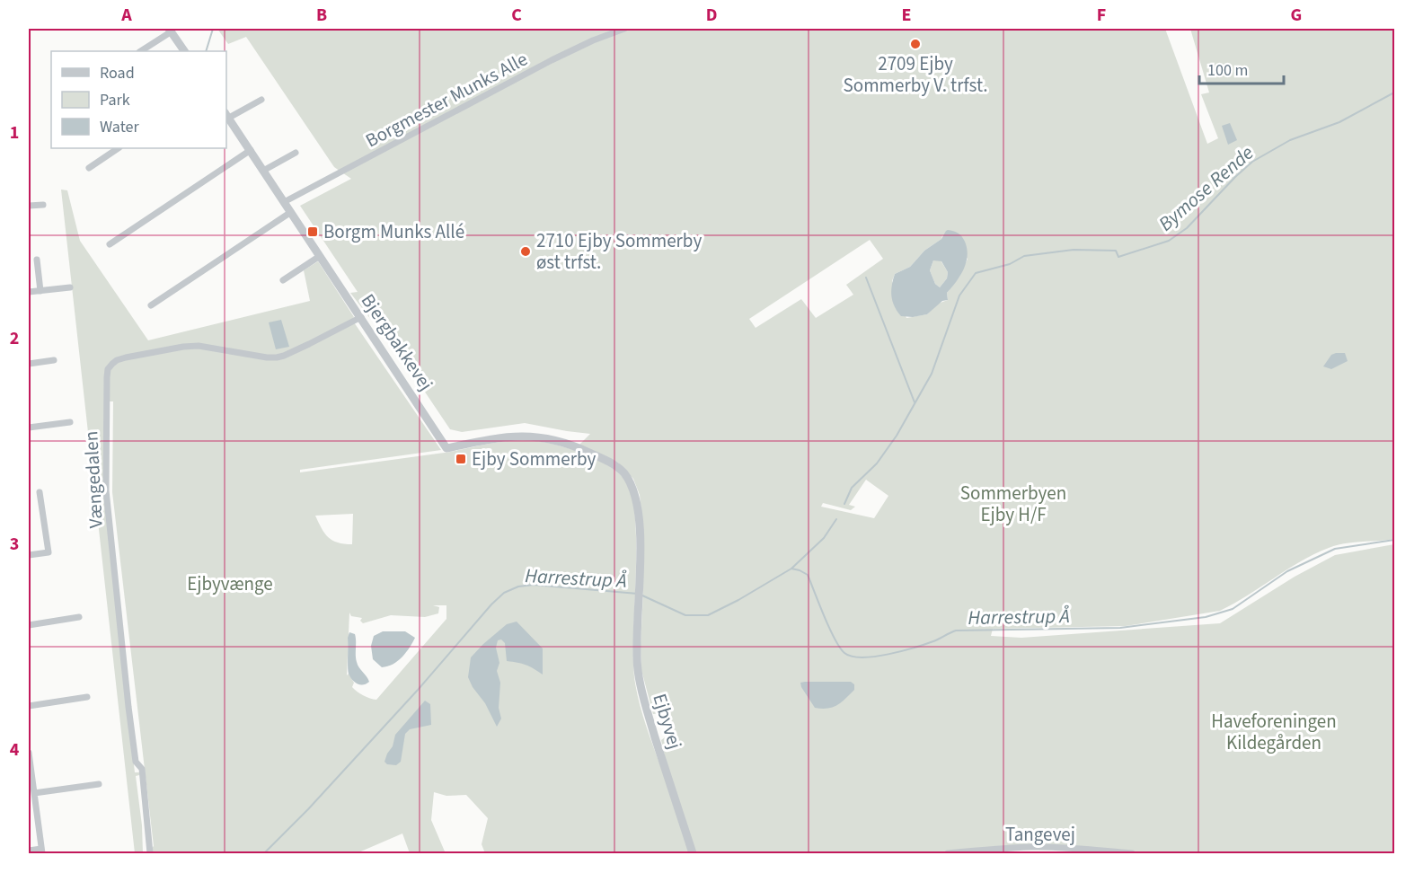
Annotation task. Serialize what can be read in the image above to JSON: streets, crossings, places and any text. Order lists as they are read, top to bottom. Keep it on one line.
{"streets":{"street":["Borgmester Munks Alle","Bjergbakkevej","Vængedalen","Ejbyvej","Tangevej"]},"crossings":[["Borgmester Munks Alle","Bjergbakkevej"],["Bjergbakkevej","Vængedalen"],["Bjergbakkevej","Ejbyvej"]],"water":["Bymose Rende","Harrestrup Å"],"parks":["Sommerbyen Ejby H/F","Ejbyvænge","Haveforeningen Kildegården"],"places":{"other":["2709 Ejby Sommerby V. trfst.","2710 Ejby Sommerby øst trfst."],"transit":["Borgm Munks Allé","Ejby Sommerby"]},"legend":["Road","Park","Water"],"scale_bar":"100 m","grid":{"columns":["A","B","C","D","E","F","G"],"rows":["1","2","3","4"]}}
